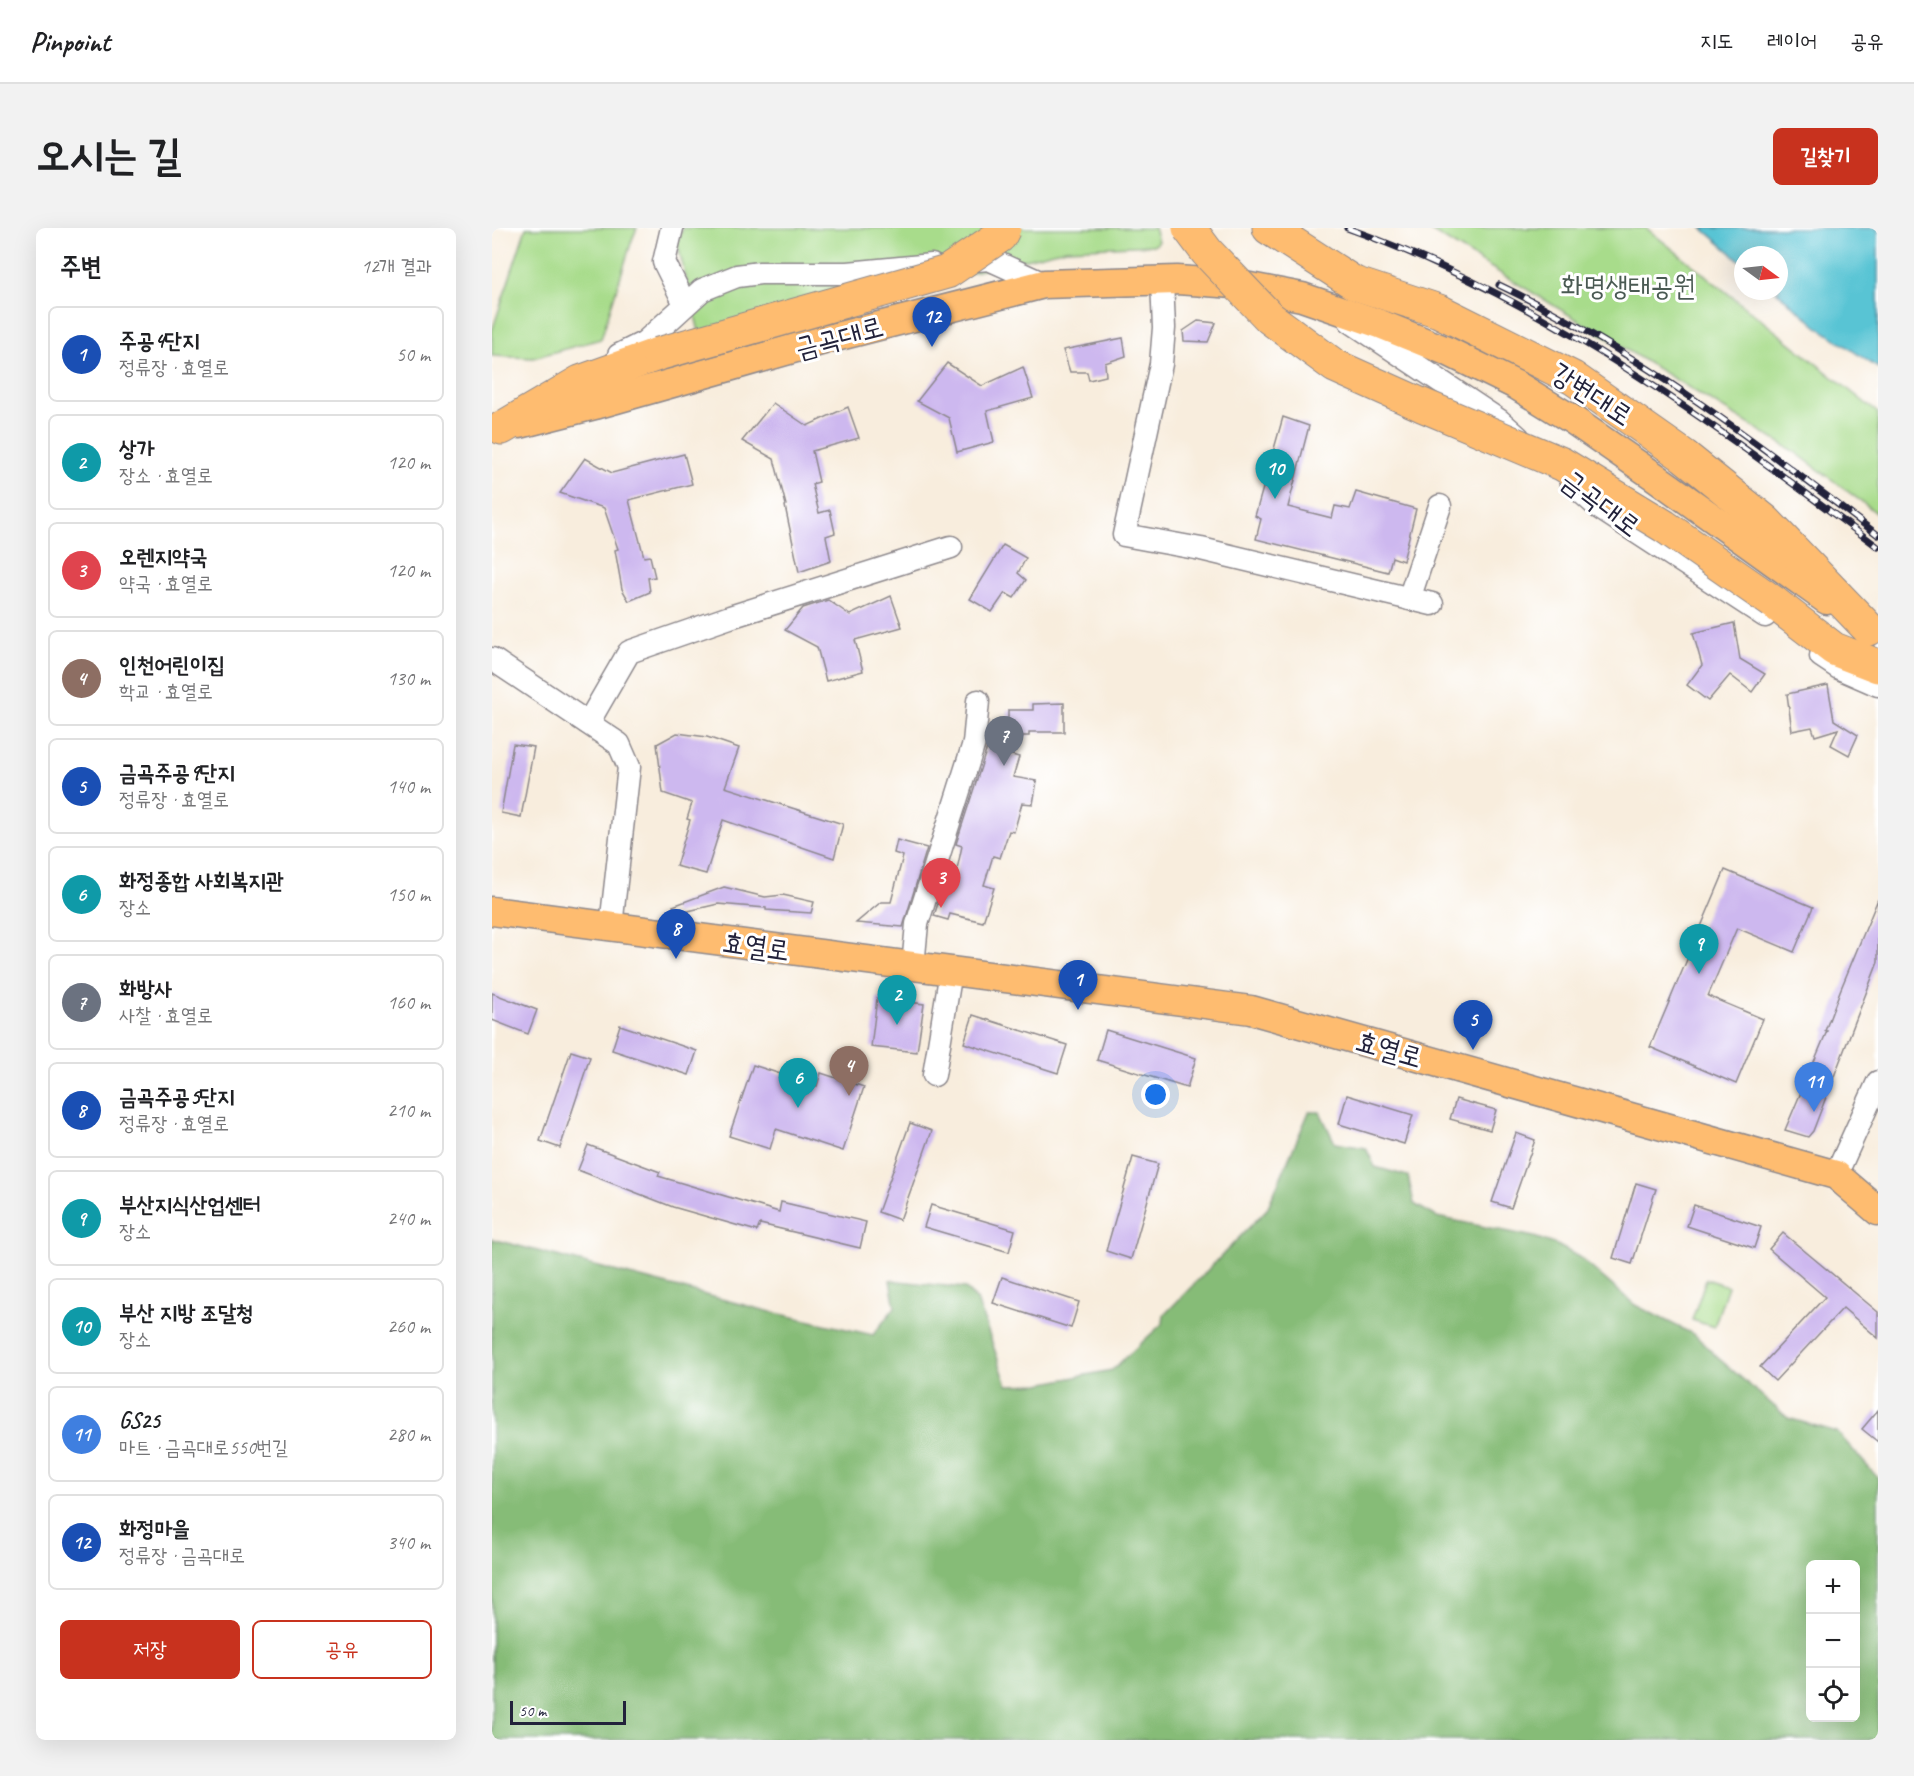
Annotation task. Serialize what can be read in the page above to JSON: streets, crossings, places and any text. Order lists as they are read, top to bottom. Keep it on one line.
{"streets":{"highway":["강변대로"],"main road":["금곡대로","효열로"]},"crossings":[["금곡대로","강변대로"]],"parks":["화명생태공원"],"scale_bar":"50 m","north":"right","page":{"header":"Pinpoint","nav":["지도","레이어","공유"],"buttons":["길찾기",["저장","공유"]],"title":"오시는 길","heading":["주변","12개 결과"],"pins":["12","10","7","3","8","9","1","2","5","4","6","11"],"list":[{"mark":"1","name":"주공4단지","note":"정류장 · 효열로","value":"50 m"},{"mark":"2","name":"상가","note":"장소 · 효열로","value":"120 m"},{"mark":"3","name":"오렌지약국","note":"약국 · 효열로","value":"120 m"},{"mark":"4","name":"인천어린이집","note":"학교 · 효열로","value":"130 m"},{"mark":"5","name":"금곡주공9단지","note":"정류장 · 효열로","value":"140 m"},{"mark":"6","name":"화정종합 사회복지관","note":"장소","value":"150 m"},{"mark":"7","name":"화방사","note":"사찰 · 효열로","value":"160 m"},{"mark":"8","name":"금곡주공5단지","note":"정류장 · 효열로","value":"210 m"},{"mark":"9","name":"부산지식산업센터","note":"장소","value":"240 m"},{"mark":"10","name":"부산 지방 조달청","note":"장소","value":"260 m"},{"mark":"11","name":"GS25","note":"마트 · 금곡대로550번길","value":"280 m"},{"mark":"12","name":"화정마을","note":"정류장 · 금곡대로","value":"340 m"}],"map_buttons":["+","−"],"scale":"50 m"}}
